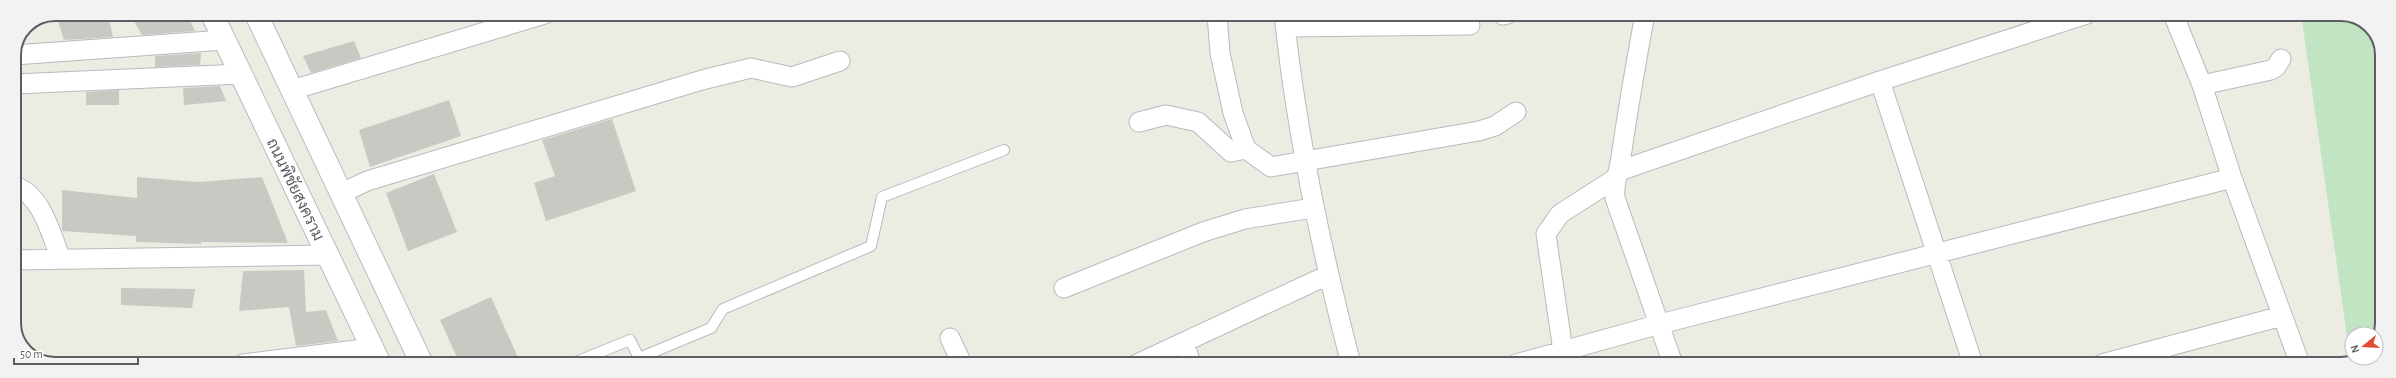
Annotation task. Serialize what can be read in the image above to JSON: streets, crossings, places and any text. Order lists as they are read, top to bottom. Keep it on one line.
{"streets":{"main road":["ถนนพิชัยสงคราม"]},"scale_bar":"50 m","north":"left"}
